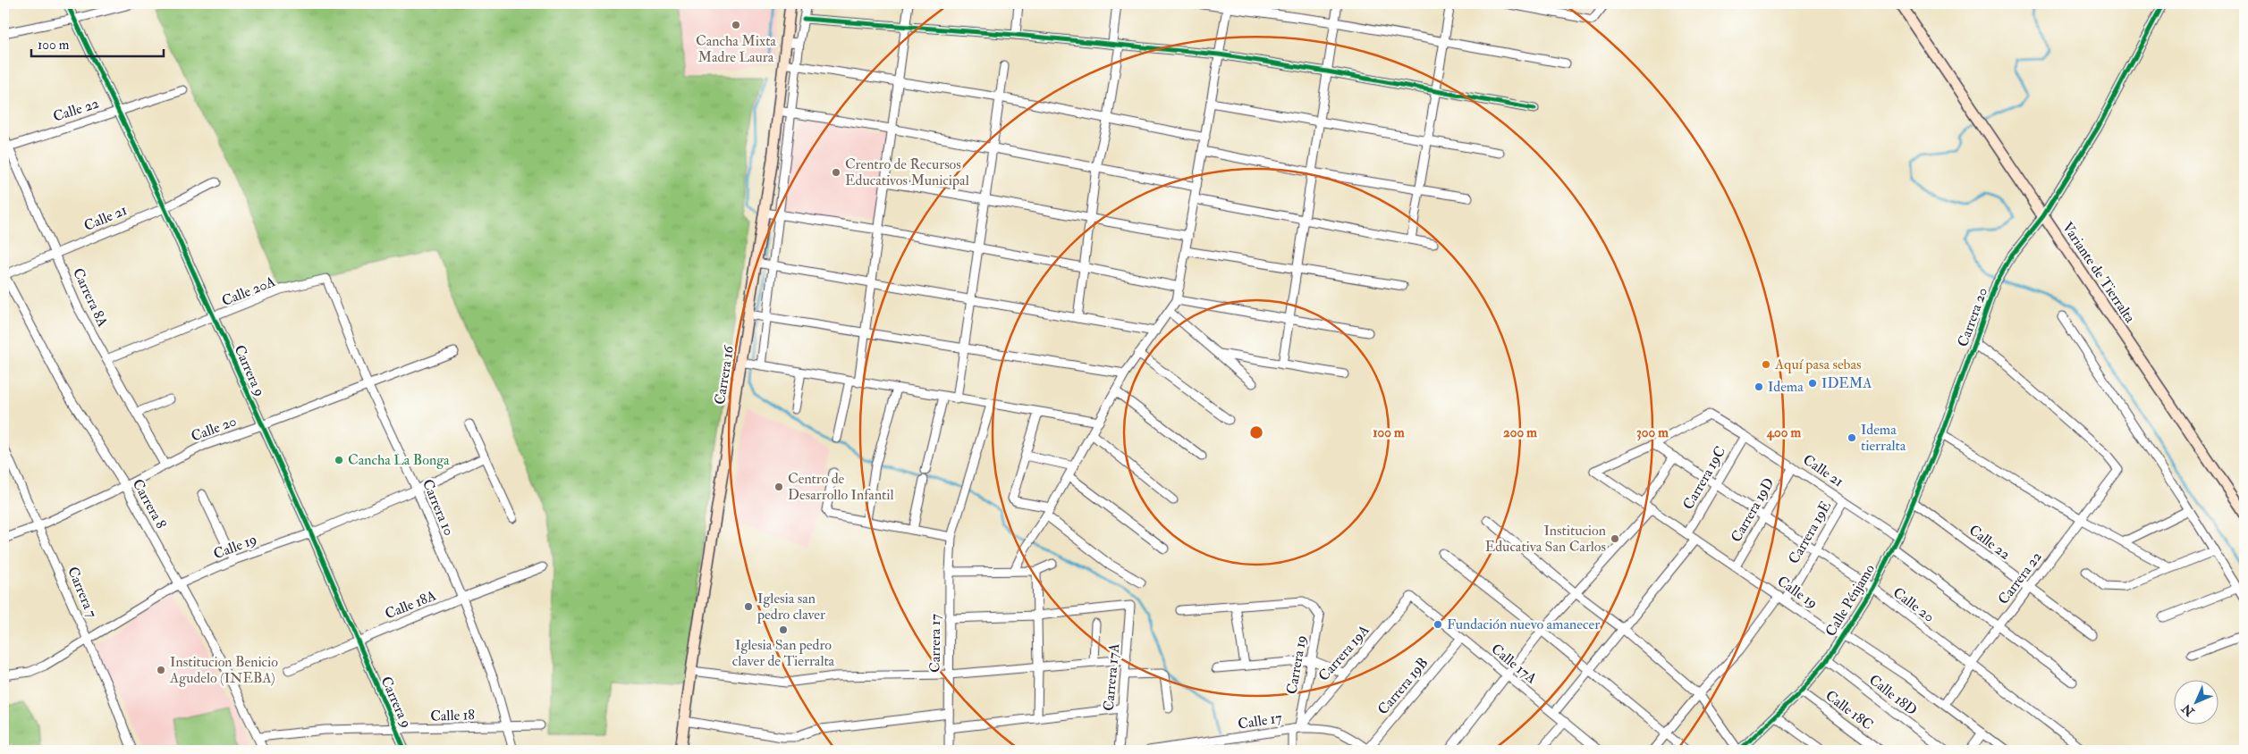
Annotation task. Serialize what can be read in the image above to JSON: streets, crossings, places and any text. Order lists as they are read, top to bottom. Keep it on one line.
{"streets":{"main road":["Variante de Tierralta","Carrera 16"],"street":["Calle 22","Calle 21","Calle 20A","Carrera 8A","Carrera 20","Carrera 9","Calle 20","Carrera 19C","Carrera 8","Carrera 10","Carrera 19D","Carrera 19E","Calle 19","Carrera 22","Carrera 7","Calle Pénjamo","Calle 18A","Carrera 17","Carrera 19A","Calle 17A","Carrera 19","Carrera 17A","Carrera 19B","Calle 18D","Calle 18C","Calle 18","Calle 17"]},"crossings":[["Calle 22","Carrera 8A"],["Calle 22","Carrera 9"],["Calle 22","Carrera 22"],["Calle 22","Calle Pénjamo"],["Calle 21","Carrera 8A"],["Calle 21","Carrera 9"],["Calle 21","Calle 20"],["Calle 21","Carrera 19C"],["Calle 21","Carrera 8"],["Calle 21","Carrera 19D"],["Calle 21","Carrera 19E"],["Calle 21","Calle 19"],["Calle 21","Calle Pénjamo"],["Variante de Tierralta","Carrera 20"],["Calle 20A","Carrera 8A"],["Calle 20A","Carrera 9"],["Calle 20A","Carrera 10"],["Carrera 8A","Calle 20"],["Carrera 20","Carrera 22"],["Carrera 20","Calle Pénjamo"],["Carrera 9","Calle 20"],["Carrera 9","Calle 19"],["Carrera 9","Calle 18A"],["Carrera 9","Calle 18"],["Calle 20","Carrera 19C"],["Calle 20","Carrera 8"],["Calle 20","Carrera 10"],["Calle 20","Carrera 19D"],["Calle 20","Carrera 19E"],["Calle 20","Calle 19"],["Calle 20","Carrera 22"],["Calle 20","Carrera 7"],["Calle 20","Calle Pénjamo"],["Carrera 19C","Calle 19"],["Carrera 8","Calle 19"],["Carrera 8","Calle 18"],["Carrera 10","Calle 19"],["Carrera 10","Calle 18A"],["Carrera 10","Calle 18"],["Carrera 19D","Calle 19"],["Carrera 19E","Calle 19"],["Calle 19","Carrera 22"],["Calle 19","Carrera 7"],["Calle 19","Calle Pénjamo"],["Calle Pénjamo","Calle 18D"],["Calle Pénjamo","Calle 18C"],["Carrera 19A","Calle 17A"],["Carrera 19A","Carrera 19"],["Carrera 19A","Calle 17"],["Calle 17A","Carrera 19B"],["Carrera 19","Calle 17"],["Carrera 19B","Calle 17"]],"places":["Cancha Mixta Madre Laura","Crentro de Recursos Educativos Municipal","Aquí pasa sebas","IDEMA","Idema","Idema tierralta","Cancha La Bonga","Centro de Desarrollo Infantil","Institucion Educativa San Carlos","Iglesia san pedro claver","Fundación nuevo amanecer","Iglesia San pedro claver de Tierralta","Institucion Benicio Agudelo (INEBA)"],"scale_bar":"100 m","north":"bottom left","rings":["100 m","200 m","300 m","400 m"]}
